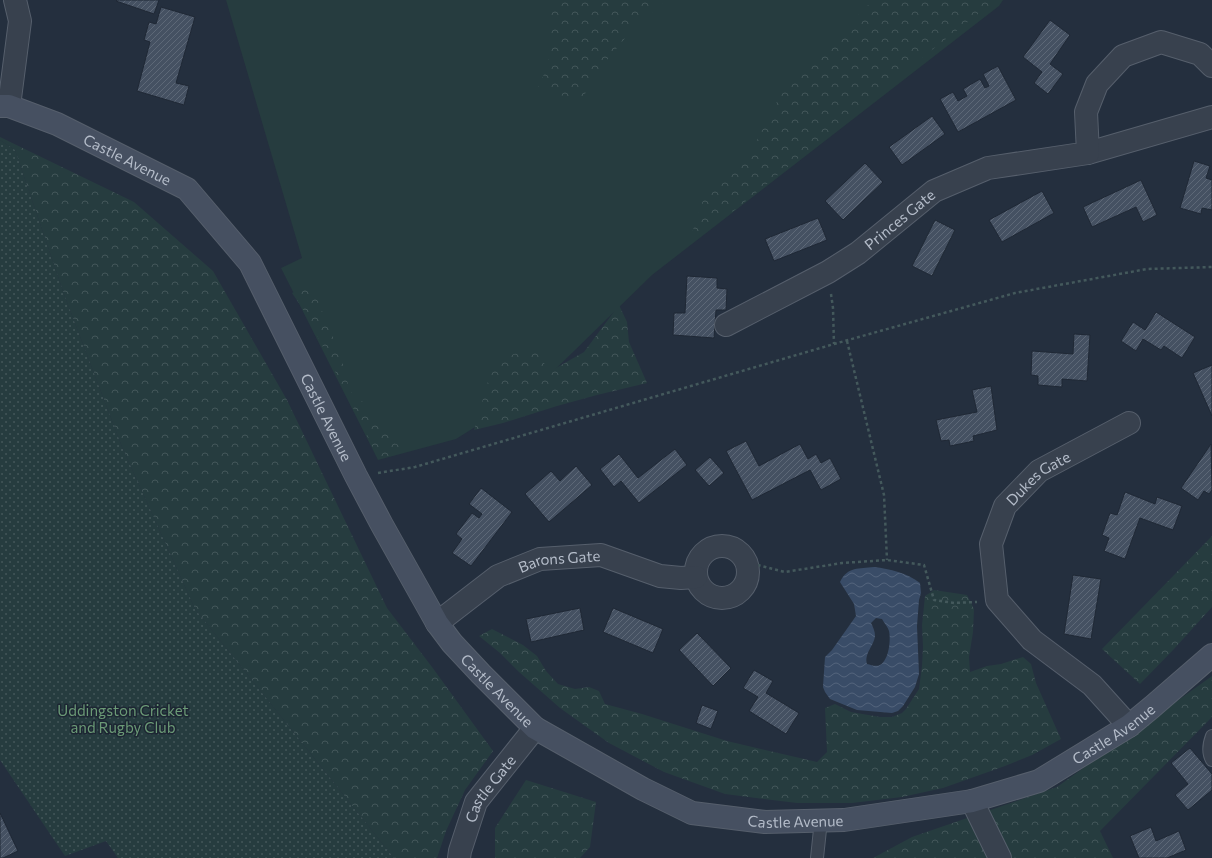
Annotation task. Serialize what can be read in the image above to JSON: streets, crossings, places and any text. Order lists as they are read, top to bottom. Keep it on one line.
{"streets":{"street":["Castle Avenue","Princes Gate","Dukes Gate","Barons Gate","Castle Gate"]},"crossings":[["Castle Avenue","Barons Gate"],["Castle Avenue","Castle Gate"]],"parks":["Uddingston Cricket and Rugby Club"]}
